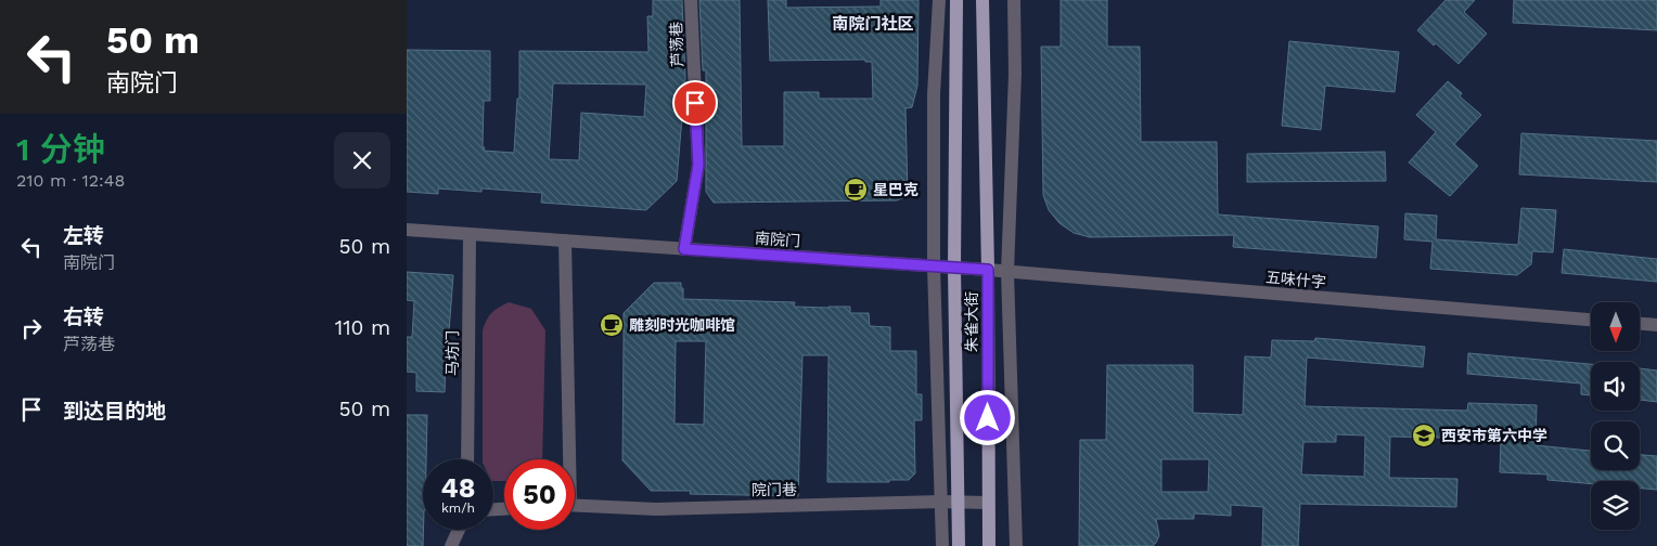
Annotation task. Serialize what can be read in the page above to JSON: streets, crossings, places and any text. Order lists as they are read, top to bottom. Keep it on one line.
{"streets":{"main road":["朱雀大街"],"street":["芦荡巷","南院门","五味什字","马坊门","院门巷"]},"crossings":[["芦荡巷","南院门"],["南院门","五味什字"],["南院门","朱雀大街"],["南院门","马坊门"],["五味什字","朱雀大街"],["朱雀大街","院门巷"]],"districts":["南院门社区"],"places":{"cafe":["星巴克","雕刻时光咖啡馆"],"school or university":["西安市第六中学"]},"north":"bottom","page":{"turn":["50 m","南院门"],"heading":["1 分钟","210 m · 12:48"],"list":[{"name":"左转","note":"南院门","value":"50 m"},{"name":"右转","note":"芦荡巷","value":"110 m"},{"name":"到达目的地","value":"50 m"}],"speed":"48 km/h","limit":"50"}}
